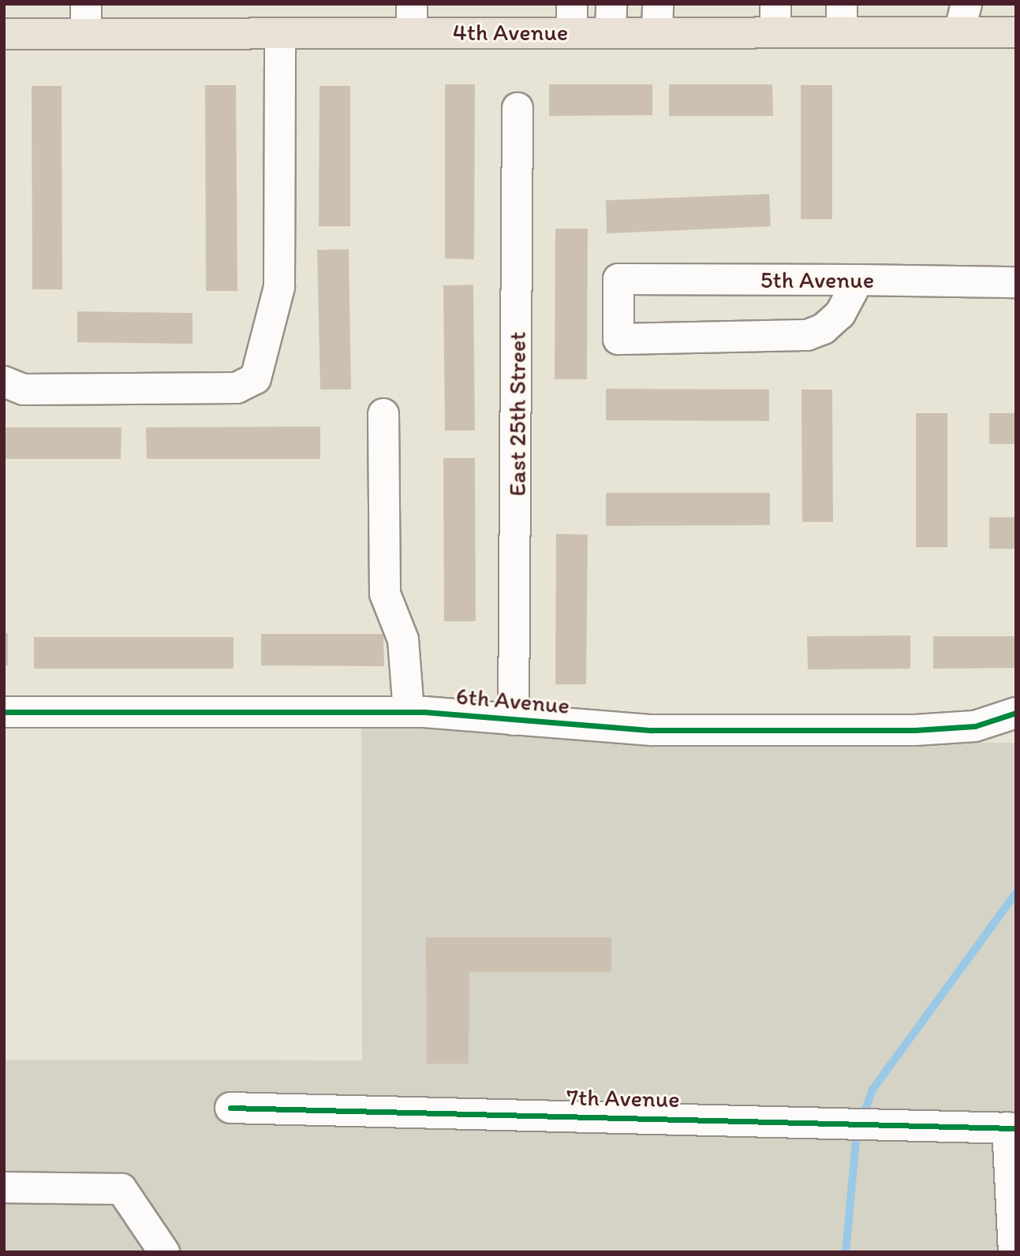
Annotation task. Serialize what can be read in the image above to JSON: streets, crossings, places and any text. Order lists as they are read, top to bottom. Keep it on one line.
{"streets":{"main road":["4th Avenue"],"street":["5th Avenue","East 25th Street","6th Avenue","7th Avenue"]},"crossings":[["East 25th Street","6th Avenue"]]}
